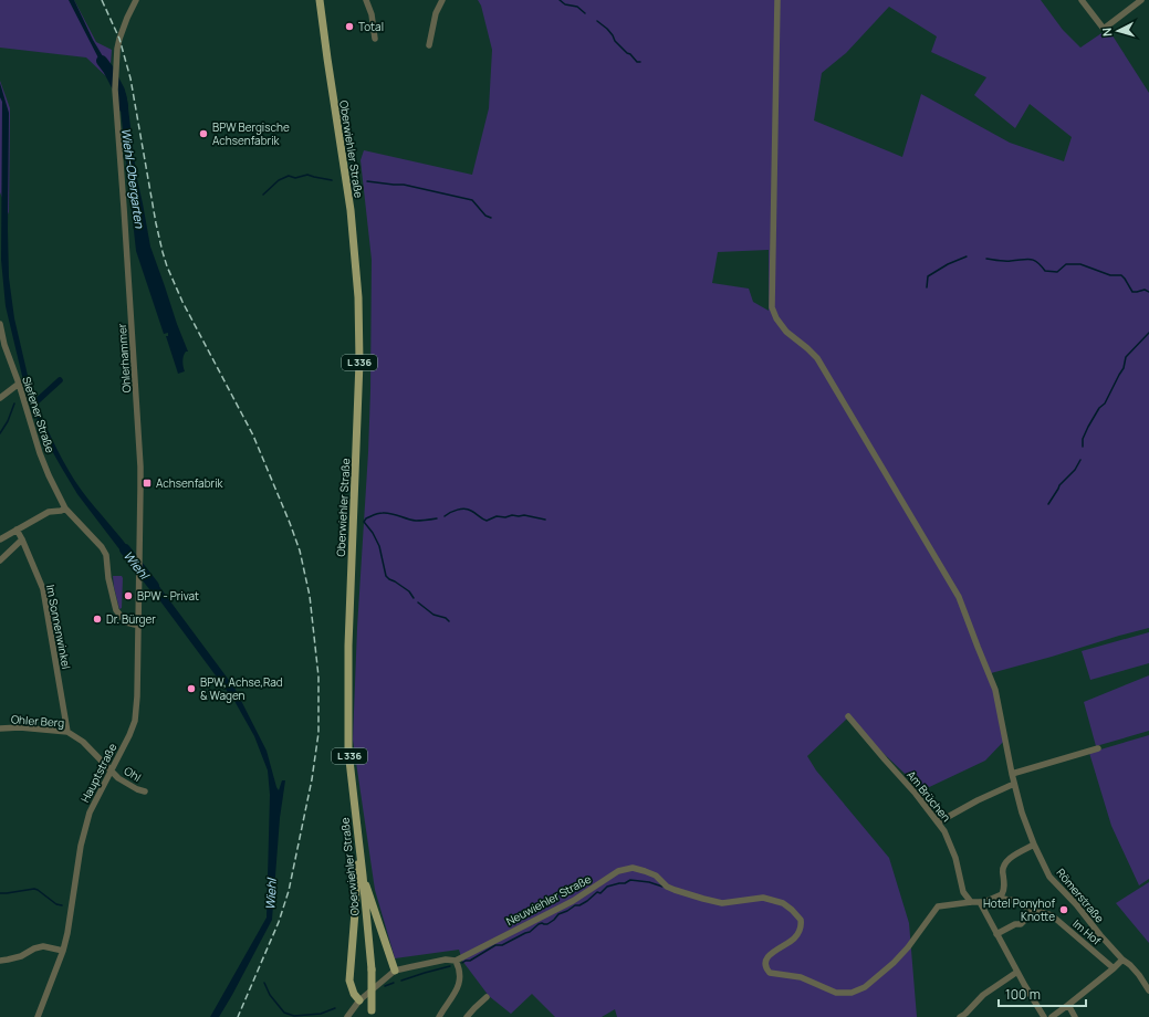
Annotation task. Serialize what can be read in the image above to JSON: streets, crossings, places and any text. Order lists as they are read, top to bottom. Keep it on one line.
{"streets":{"main road":["Oberwiehler Straße","L 336"],"street":["Ohlerhammer","Siefener Straße","Im Sonnenwinkel","Ohler Berg","Hauptstraße","Ohl","Am Brüchen","Römerstraße","Neuwiehler Straße","Im Hof"]},"crossings":[["Oberwiehler Straße","L 336"],["Ohlerhammer","Siefener Straße"],["Ohlerhammer","Hauptstraße"],["L 336","Neuwiehler Straße"],["Siefener Straße","Hauptstraße"],["Im Sonnenwinkel","Ohler Berg"],["Ohler Berg","Hauptstraße"],["Ohler Berg","Ohl"],["Hauptstraße","Ohl"],["Am Brüchen","Neuwiehler Straße"]],"water":["Wiehl-Obergarten","Wiehl"],"places":{"other":["Total","BPW Bergische Achsenfabrik","BPW - Privat","Dr. Bürger","BPW, Achse,Rad & Wagen","Hotel Ponyhof Knotte"],"transit":["Achsenfabrik"]},"scale_bar":"100 m","north":"left"}
